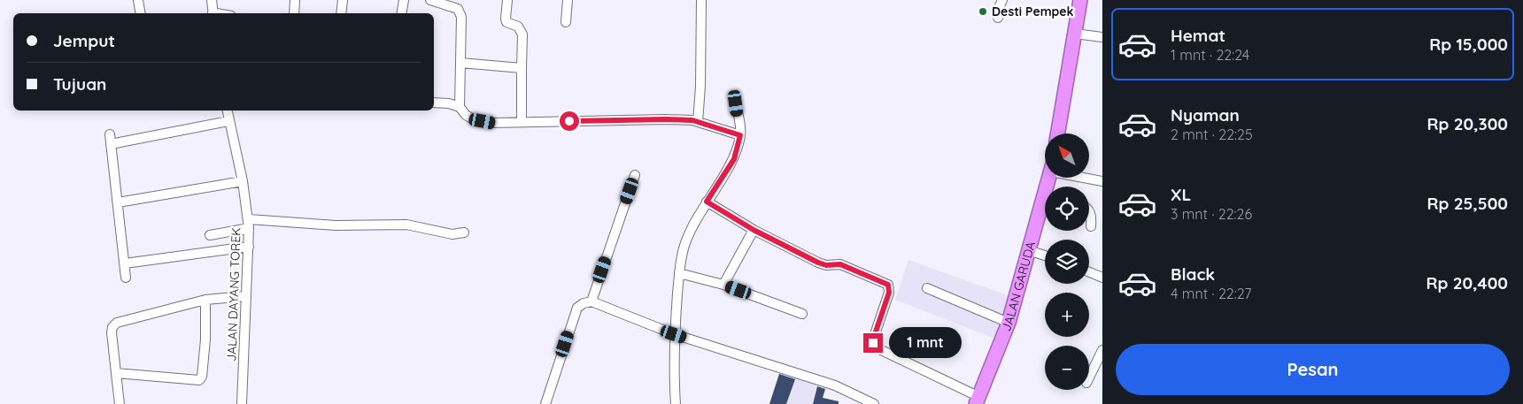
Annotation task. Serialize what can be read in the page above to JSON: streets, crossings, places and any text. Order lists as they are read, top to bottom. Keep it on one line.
{"streets":{"highway":["JALAN GARUDA"],"street":["JALAN DAYANG TOREK"]},"places":["Desti Pempek"],"north":"top left","page":{"list":[{"name":"Hemat","note":"1 mnt · 22:24","value":"Rp 15,000"},{"name":"Nyaman","note":"2 mnt · 22:25","value":"Rp 20,300"},{"name":"XL","note":"3 mnt · 22:26","value":"Rp 25,500"},{"name":"Black","note":"4 mnt · 22:27","value":"Rp 20,400"}],"banner":["Jemput","Tujuan"],"map_buttons":["+","−"],"bubble":"1 mnt","buttons":"Pesan"}}
